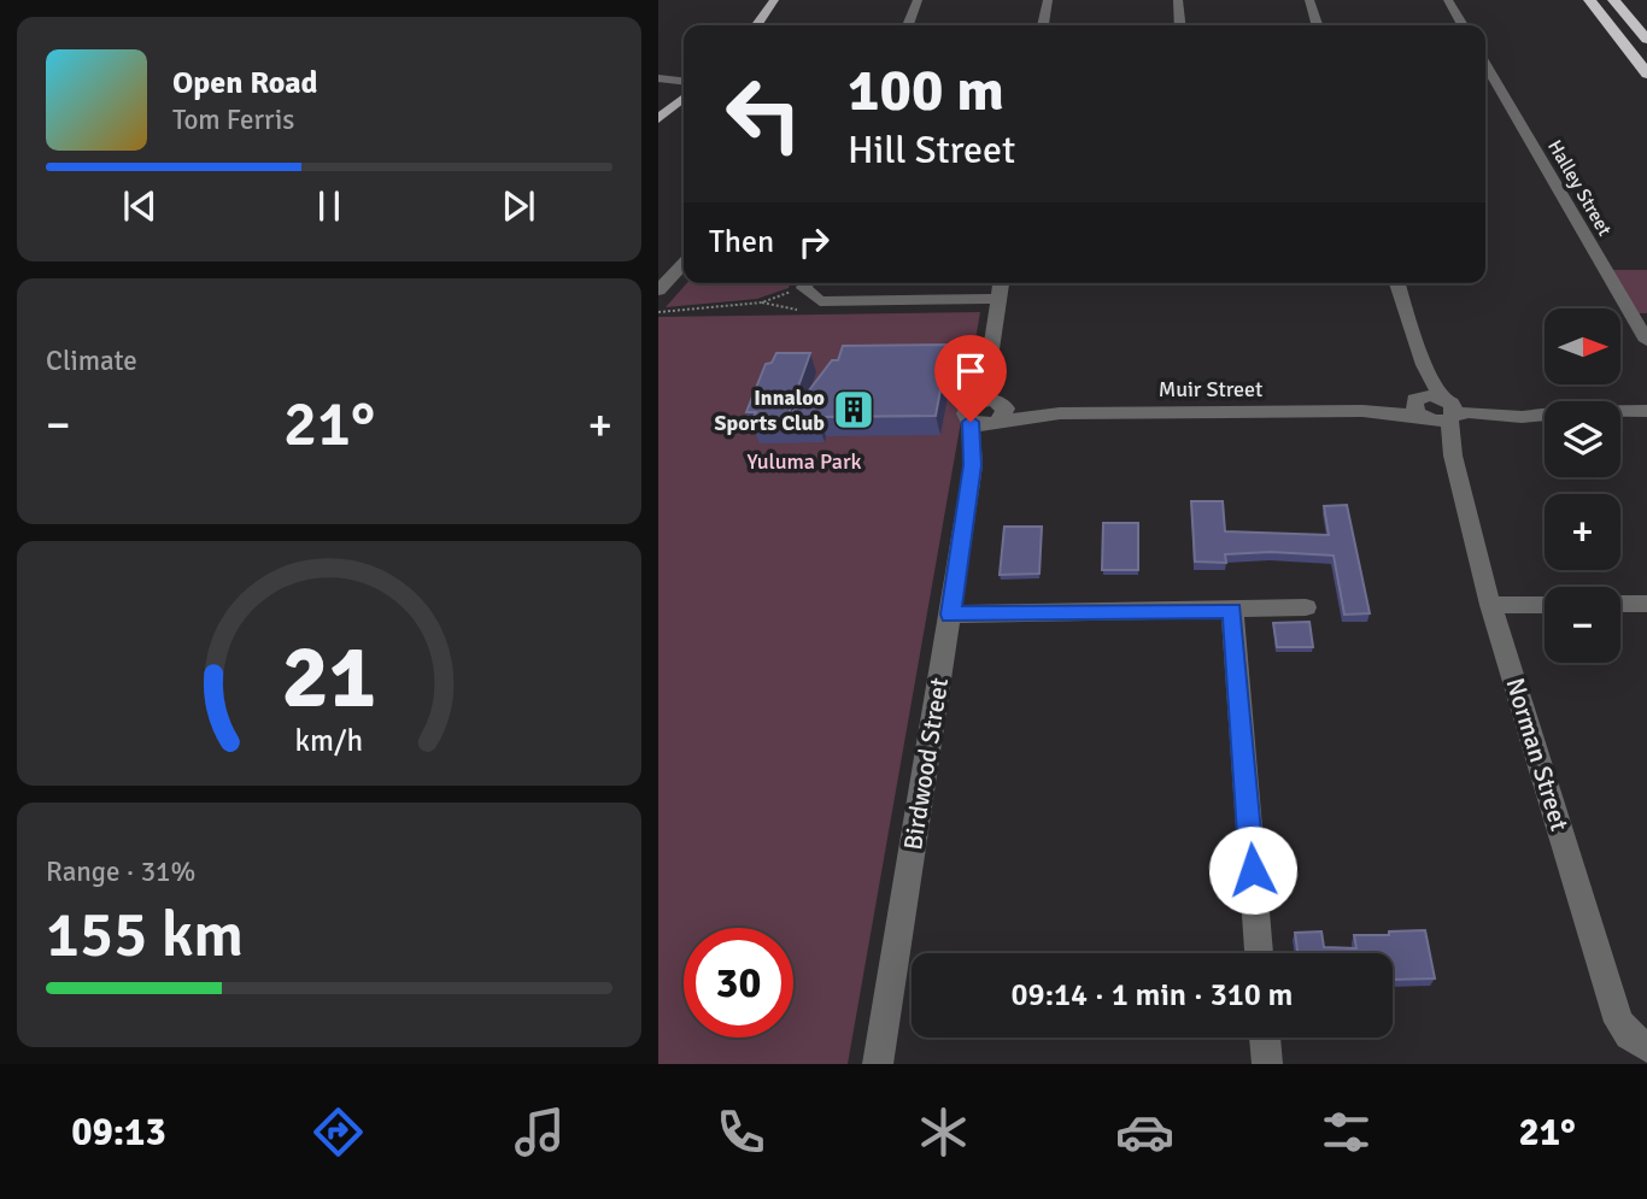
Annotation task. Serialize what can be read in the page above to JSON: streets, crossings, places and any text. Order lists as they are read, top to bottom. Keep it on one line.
{"streets":{"street":["Halley Street","Muir Street","Norman Street","Birdwood Street"]},"crossings":[["Muir Street","Norman Street"],["Muir Street","Birdwood Street"]],"parks":["Yuluma Park"],"places":{"building":["Innaloo Sports Club"]},"north":"right","page":{"turn":["100 m","Hill Street"],"song":["Open Road","Tom Ferris"],"then":"Then","tile":["Climate",["Range · 31%","155 km"]],"map_buttons":["+","−"],"heat":["−","21°","+"],"limit":"30","trip":"09:14 · 1 min · 310 m","tabs":["09:13","21°"],"gauge":["21","km/h"]}}
